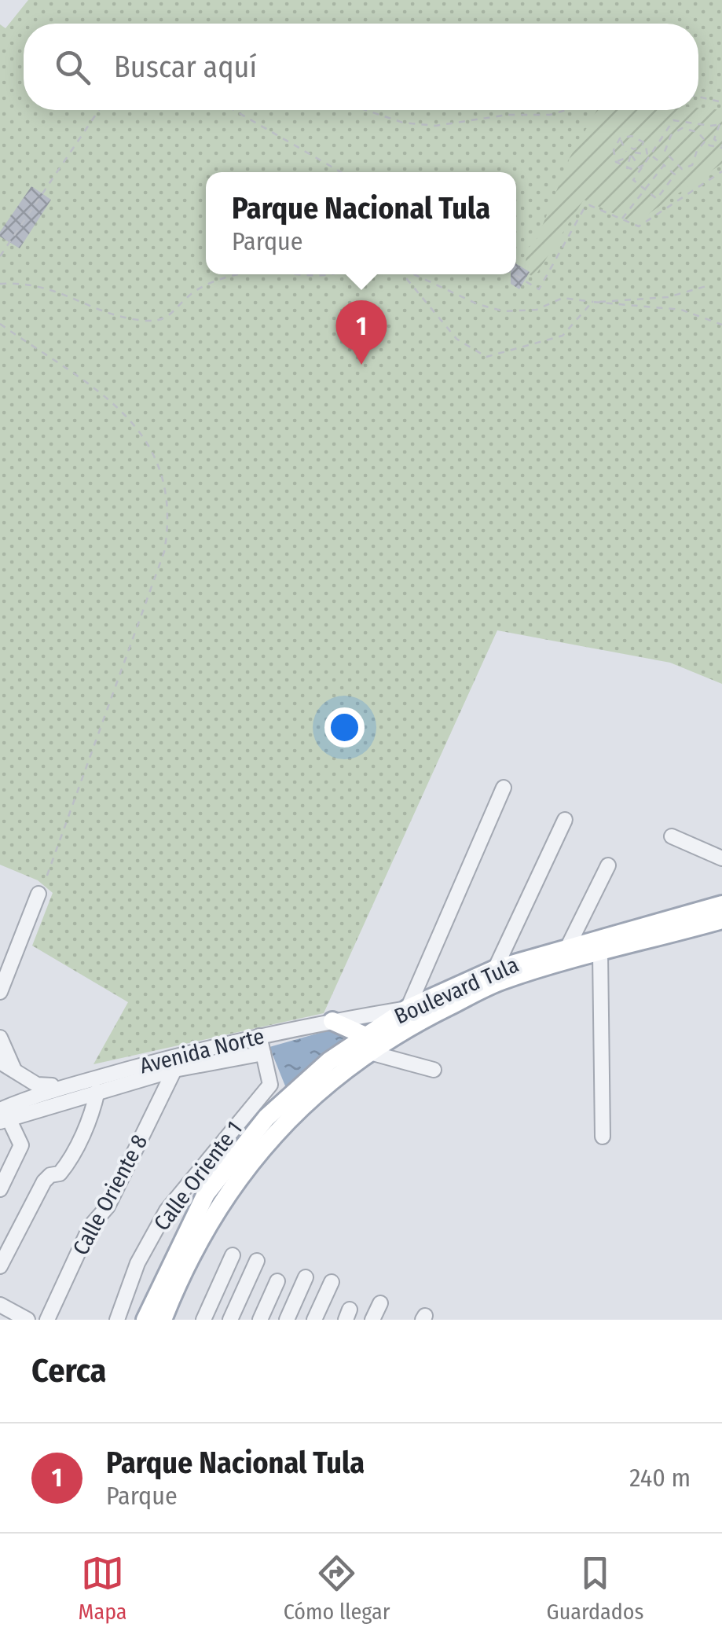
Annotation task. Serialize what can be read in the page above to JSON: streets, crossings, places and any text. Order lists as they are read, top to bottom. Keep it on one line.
{"streets":{"main road":["Boulevard Tula"],"street":["Avenida Norte","Calle Oriente 1","Calle Oriente 8"]},"crossings":[["Boulevard Tula","Avenida Norte"],["Avenida Norte","Calle Oriente 1"],["Avenida Norte","Calle Oriente 8"]],"page":{"search":"Buscar aquí","popup":["Parque Nacional Tula","Parque"],"pins":"1","heading":"Cerca","list":[{"mark":"1","name":"Parque Nacional Tula","note":"Parque","value":"240 m"}],"nav":["Mapa","Cómo llegar","Guardados"]}}
